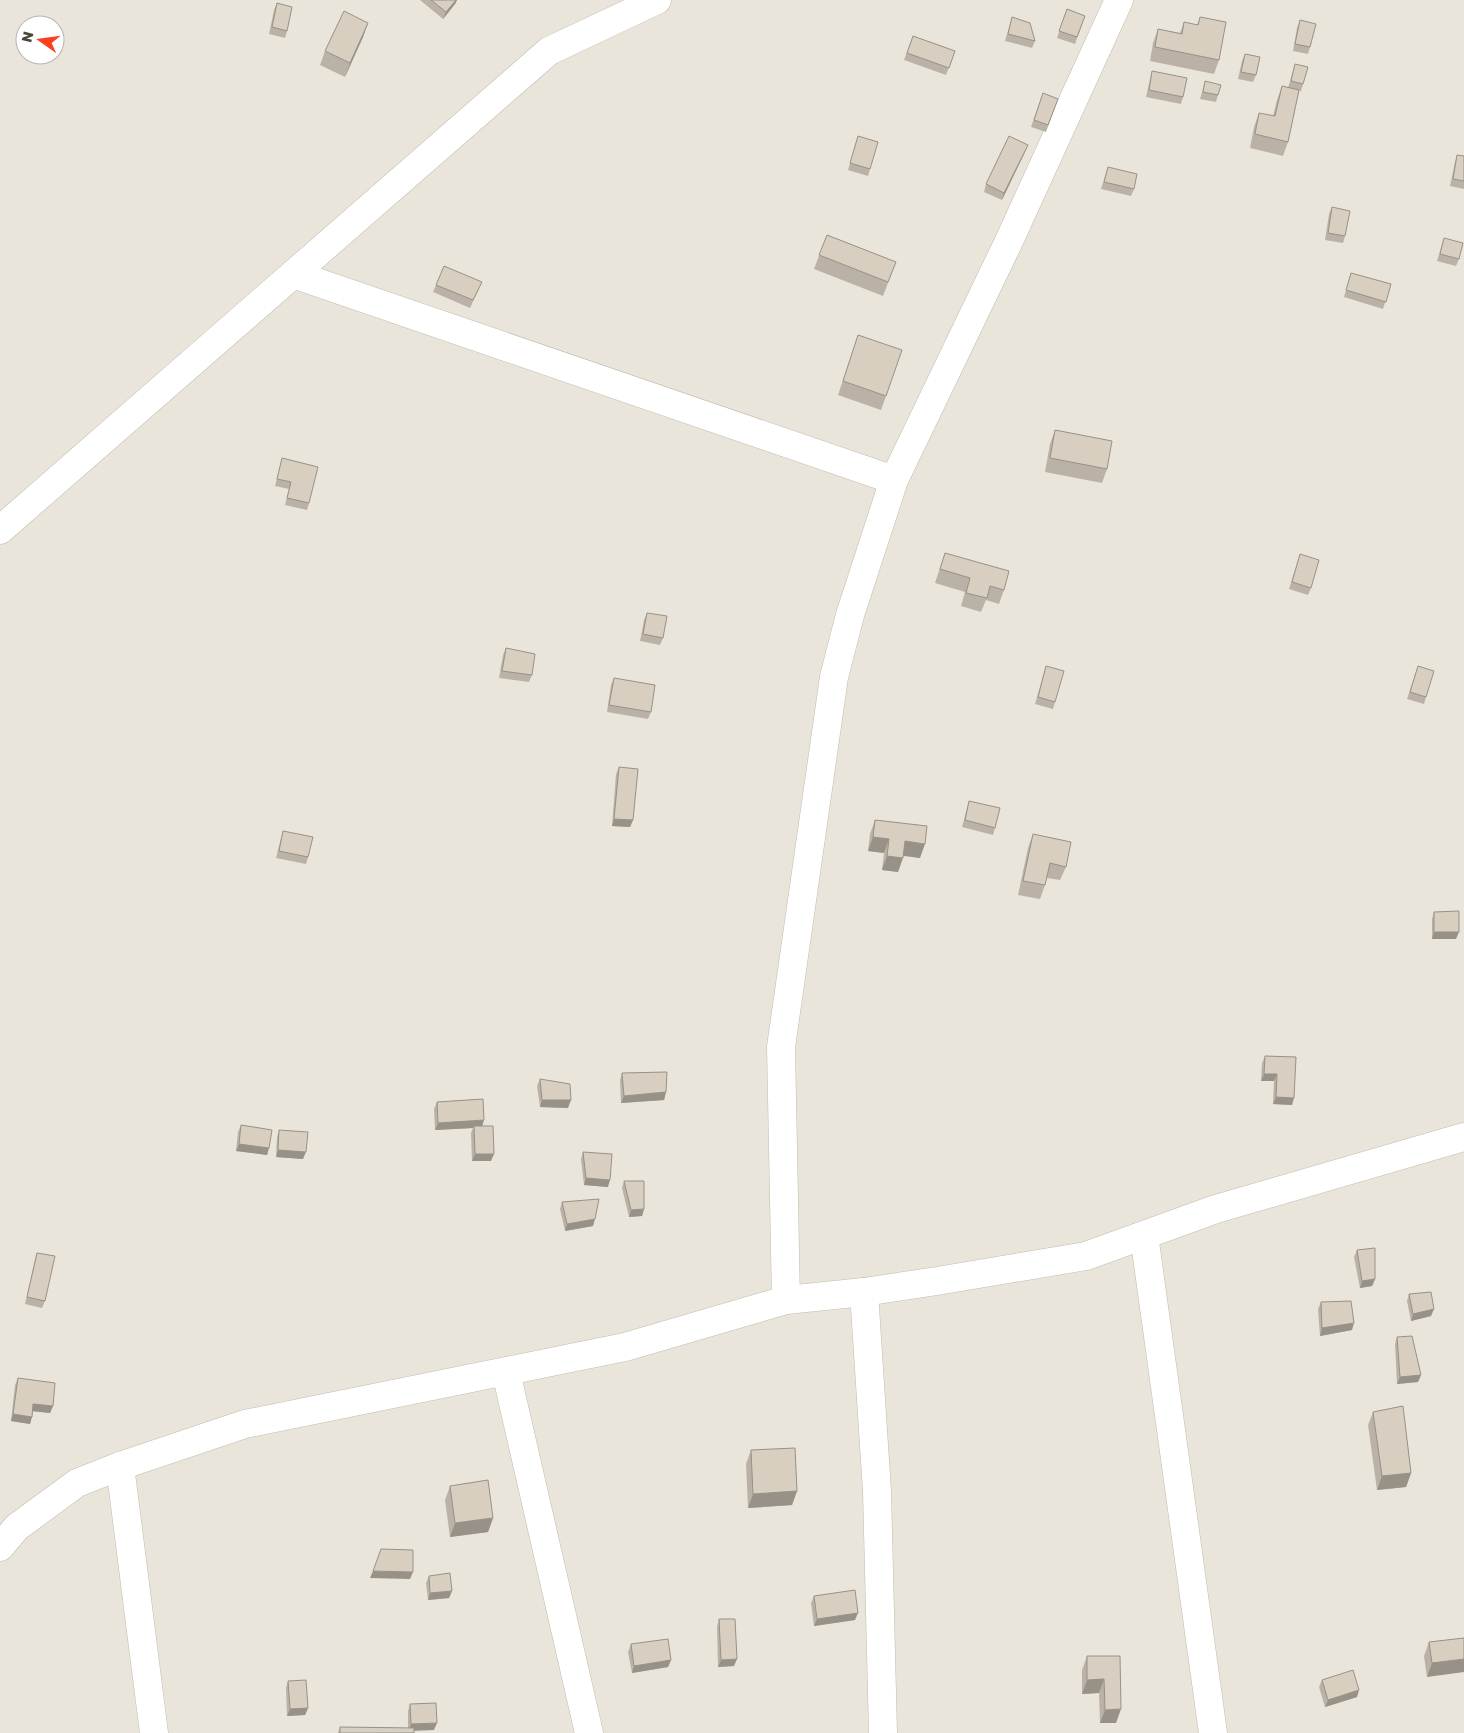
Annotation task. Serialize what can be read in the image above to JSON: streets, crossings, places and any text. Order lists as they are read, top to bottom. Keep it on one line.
{"north":"left"}
